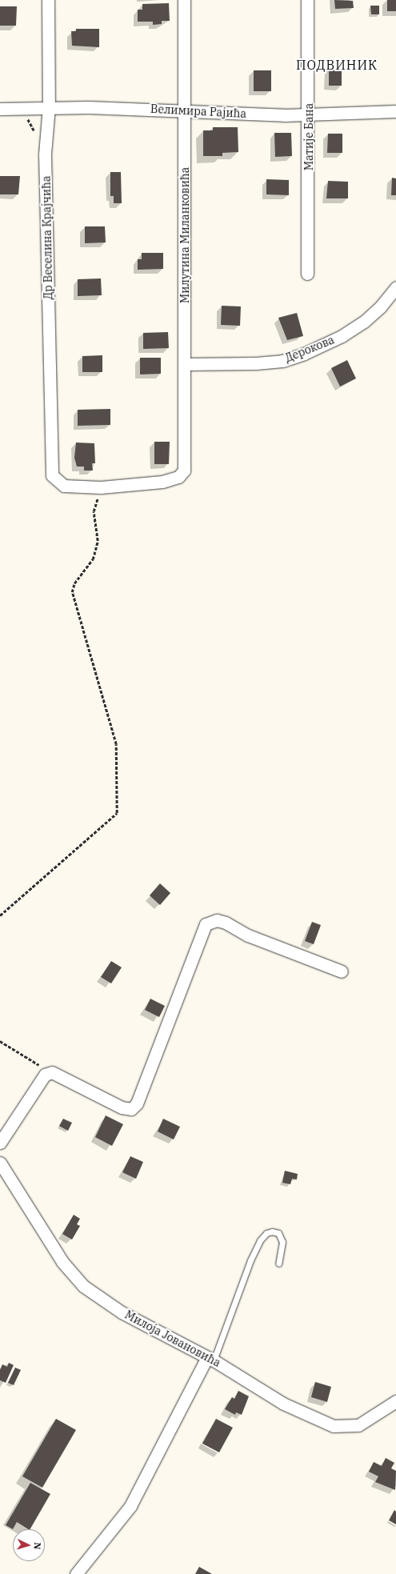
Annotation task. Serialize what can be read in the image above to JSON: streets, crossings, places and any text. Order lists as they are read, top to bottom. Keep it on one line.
{"streets":{"street":["Велимира Рајића","Матије Бана","Милутина Миланковића","Др Веселина Крајчића","Дерокова","Милоја Јовановића"]},"crossings":[["Велимира Рајића","Матије Бана"],["Велимира Рајића","Милутина Миланковића"],["Велимира Рајића","Др Веселина Крајчића"],["Милутина Миланковића","Др Веселина Крајчића"],["Милутина Миланковића","Дерокова"]],"districts":["ПОДВИНИК"],"north":"right"}
